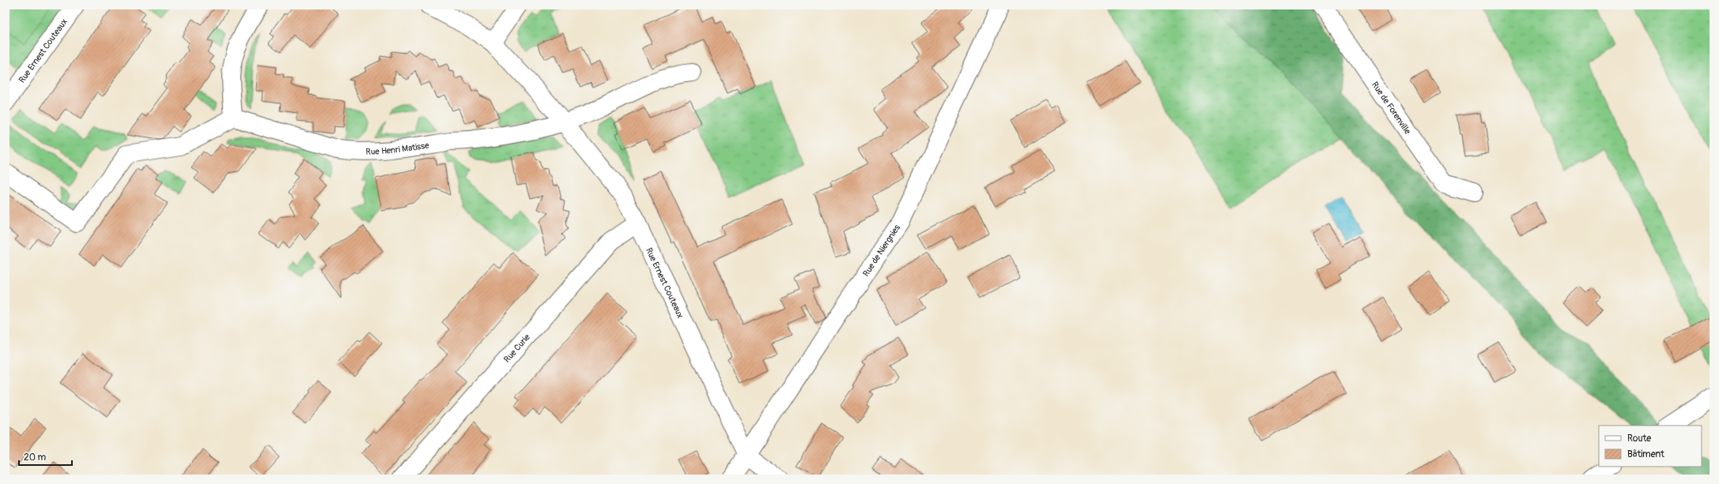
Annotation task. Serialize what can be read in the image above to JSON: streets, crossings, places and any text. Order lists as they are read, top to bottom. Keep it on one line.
{"streets":{"street":["Rue Ernest Couteaux","Rue de Forenville","Rue Henri Matisse","Rue de Niergnies","Rue Curie"]},"crossings":[["Rue Ernest Couteaux","Rue Henri Matisse"],["Rue Ernest Couteaux","Rue de Niergnies"],["Rue Ernest Couteaux","Rue Curie"]],"legend":["Route","Bâtiment"],"scale_bar":"20 m"}
